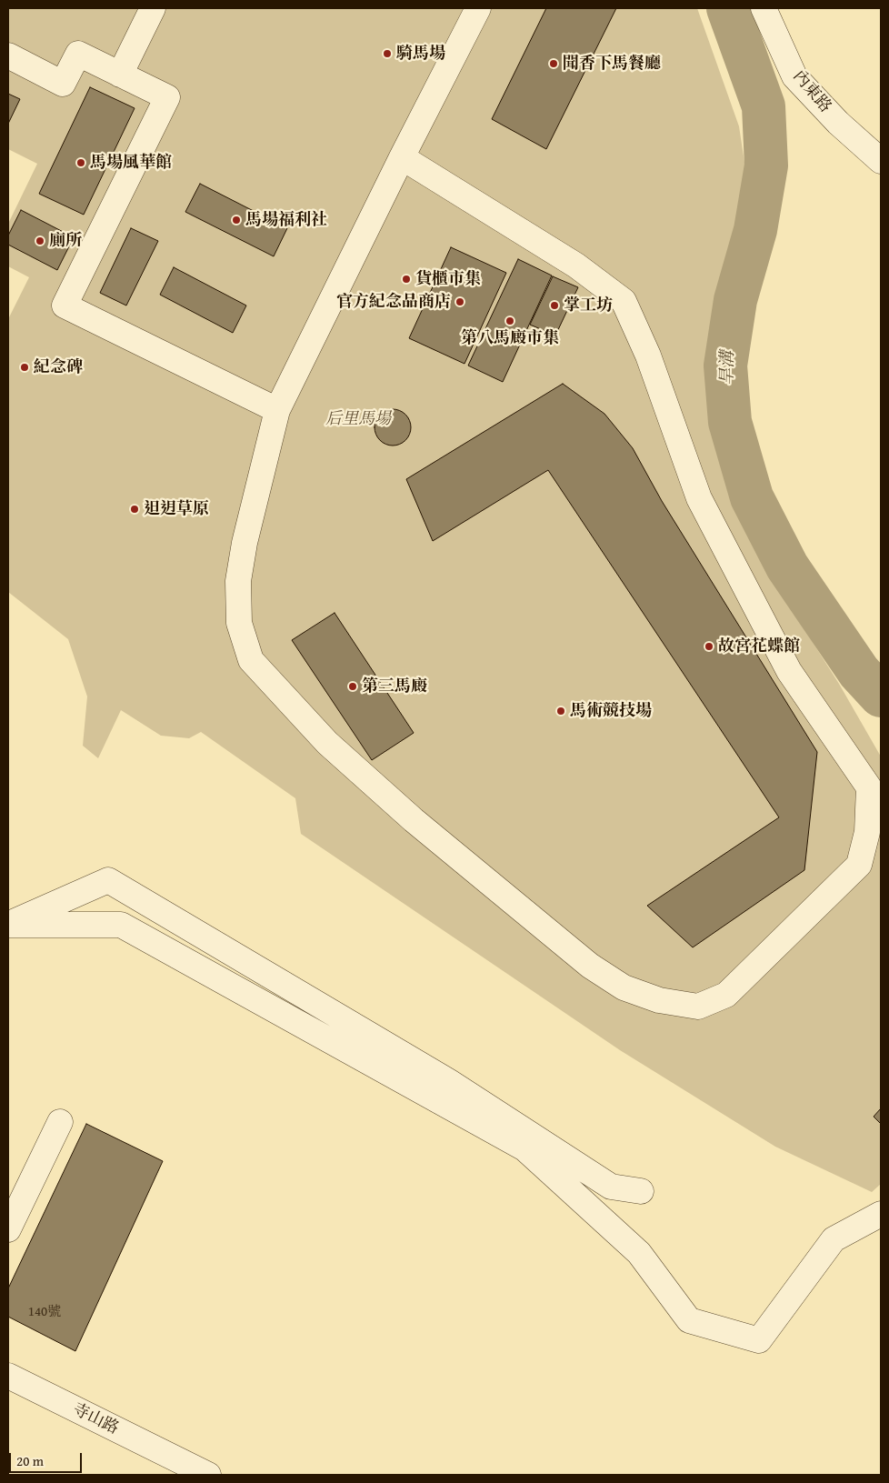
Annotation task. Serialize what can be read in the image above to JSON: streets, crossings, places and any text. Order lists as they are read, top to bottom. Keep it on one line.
{"streets":{"street":["內東路","寺山路"]},"water":["旱溝"],"parks":["后里馬場"],"places":["騎馬場","聞香下馬餐廳","馬場風華館","馬場福利社","廁所","貨櫃市集","官方紀念品商店","掌工坊","第八馬廄市集","紀念碑","𨑨迌草原","故宮花蝶館","第三馬廄","馬術競技場"],"house_numbers":["140號"],"scale_bar":"20 m"}
